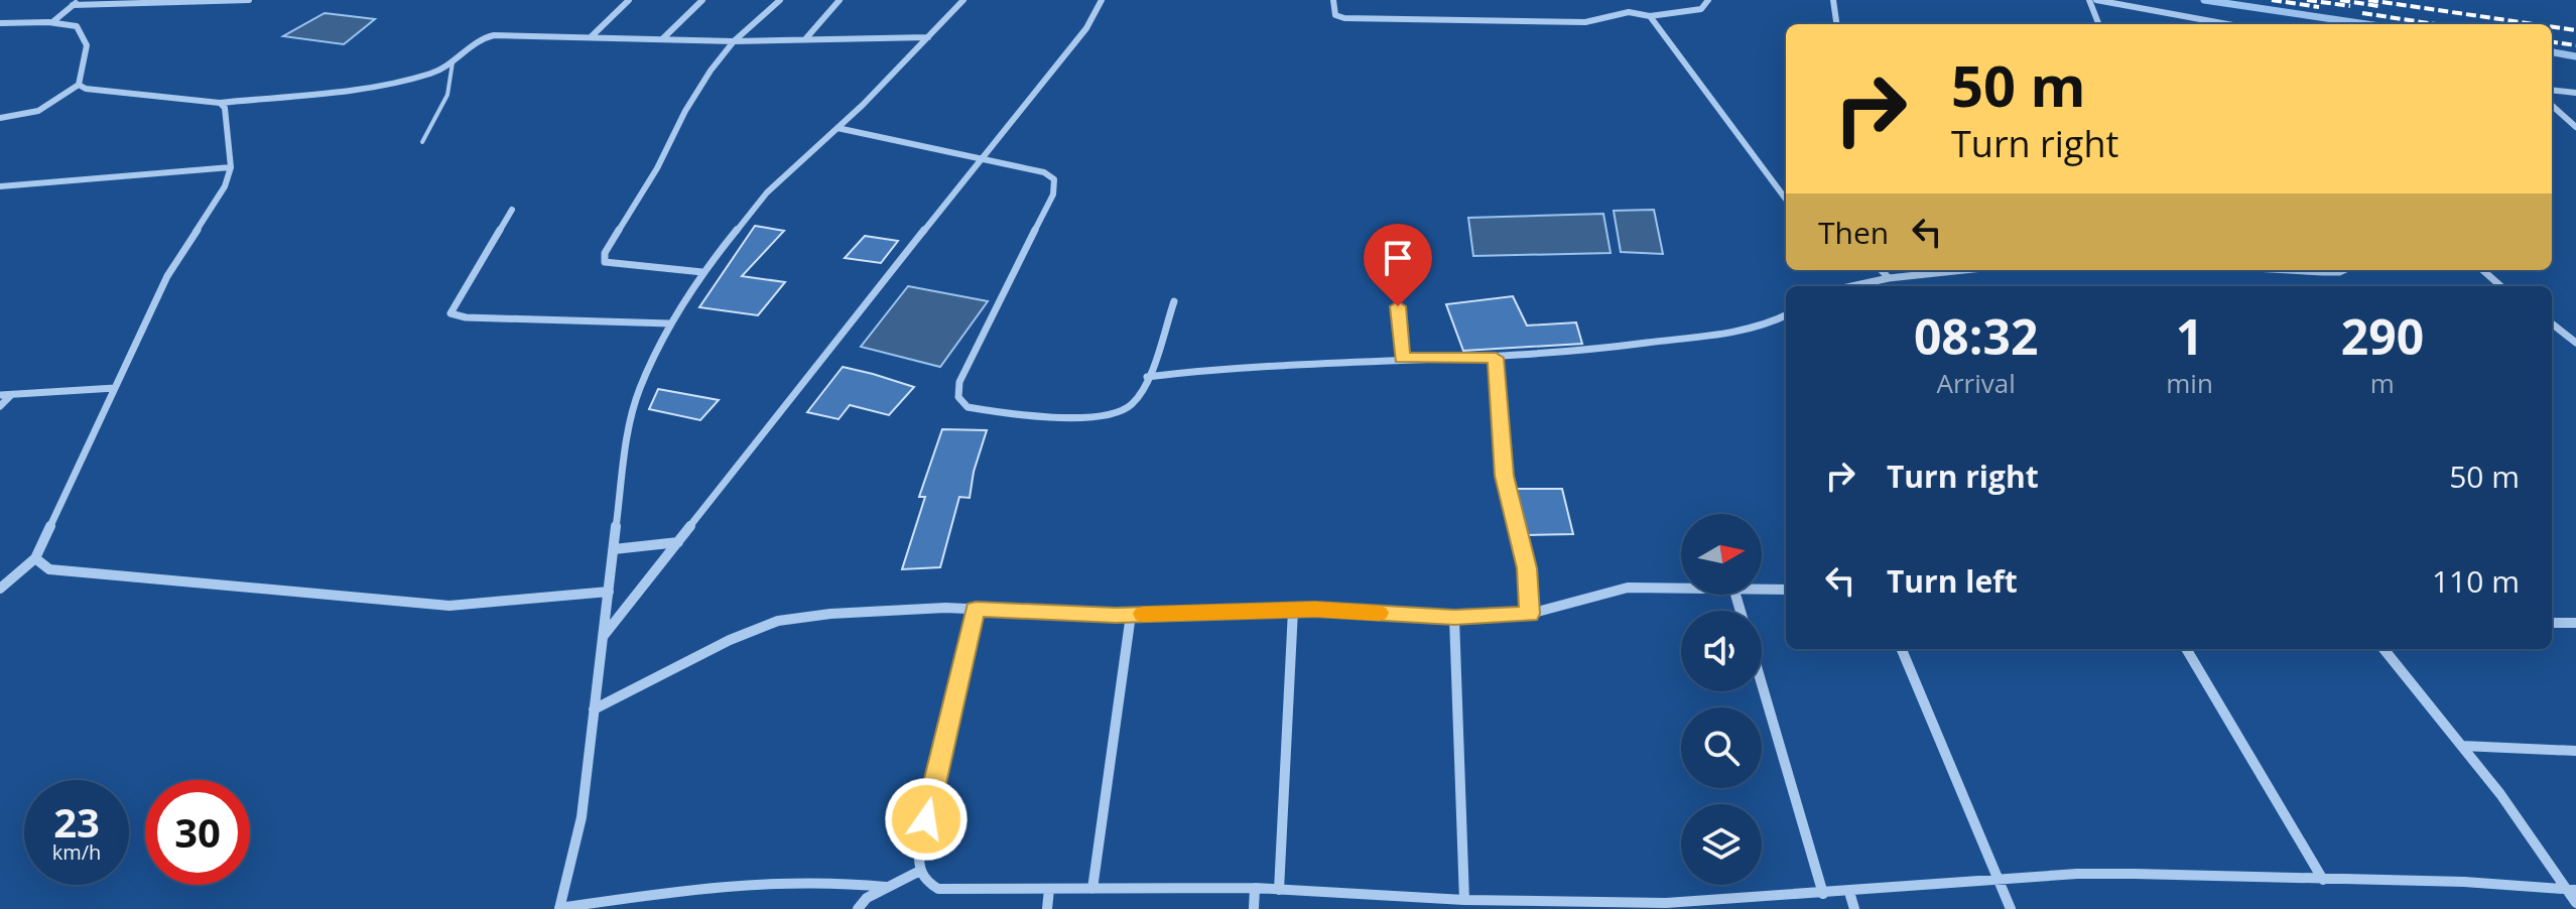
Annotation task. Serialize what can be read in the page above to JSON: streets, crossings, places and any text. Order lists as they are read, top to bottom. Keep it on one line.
{"north":"right","page":{"turn":["50 m","Turn right"],"then":"Then","eta":["08:32","Arrival","1","min","290","m"],"list":[{"name":"Turn right","value":"50 m"},{"name":"Turn left","value":"110 m"}],"speed":"23 km/h","limit":"30"}}
